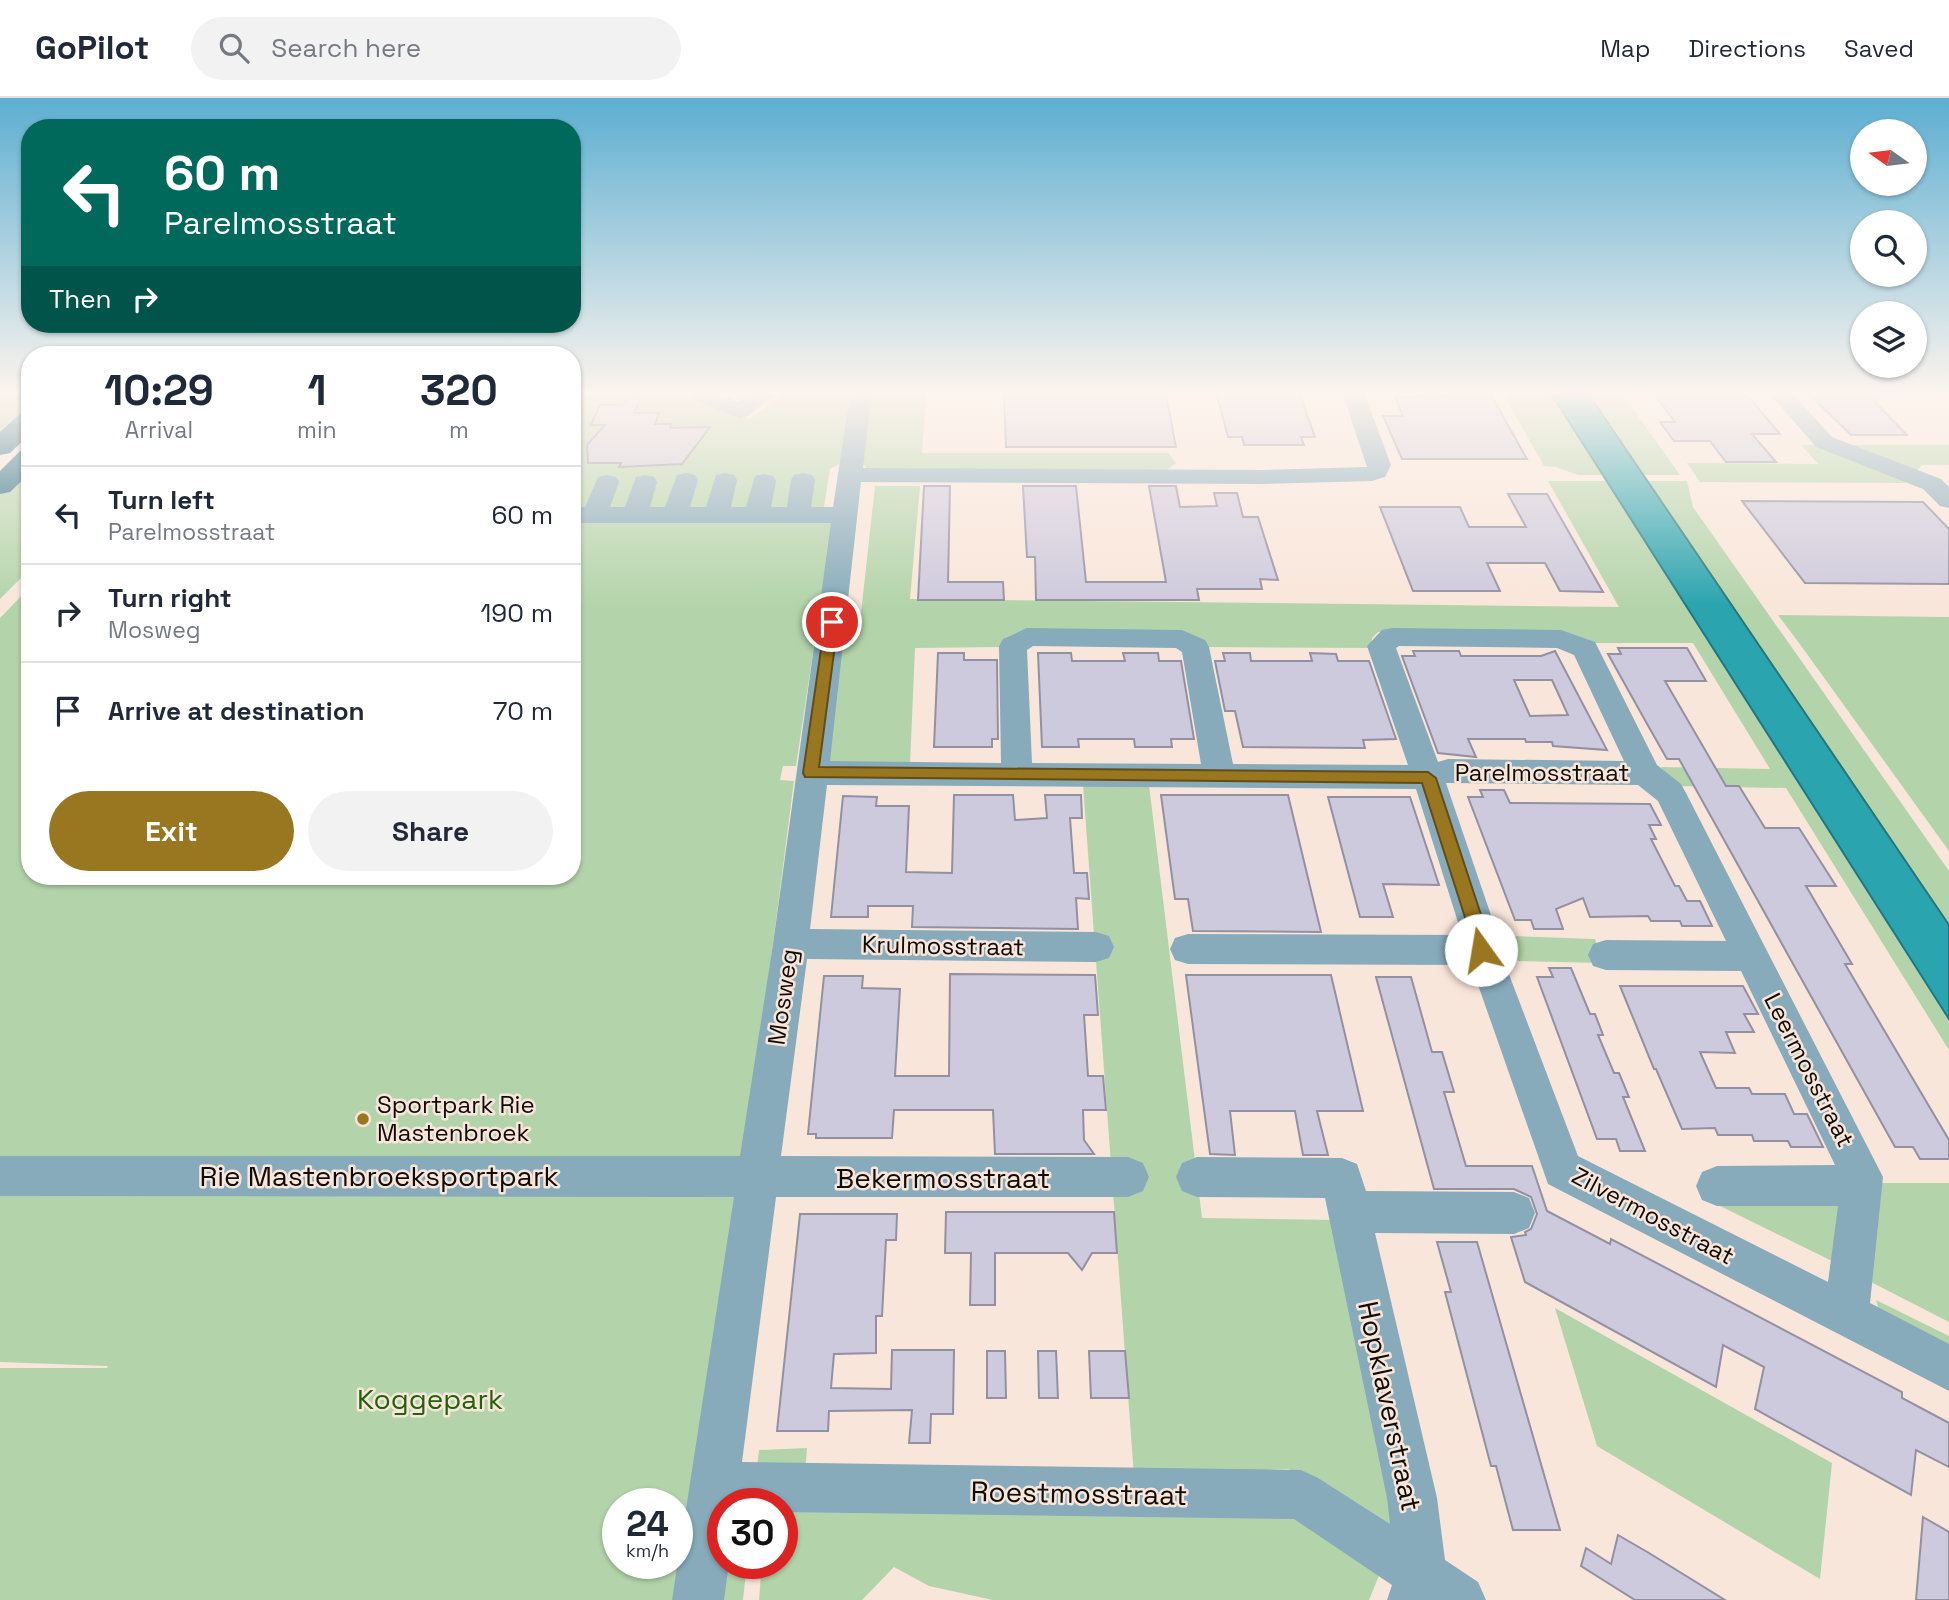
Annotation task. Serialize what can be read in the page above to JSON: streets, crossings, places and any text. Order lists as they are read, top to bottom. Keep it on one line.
{"streets":{"street":["Parelmosstraat","Krulmosstraat","Mosweg","Leermosstraat","Rie Mastenbroeksportpark","Bekermosstraat","Zilvermosstraat","Hopklaverstraat","Roestmosstraat"]},"crossings":[["Parelmosstraat","Mosweg"],["Parelmosstraat","Leermosstraat"],["Parelmosstraat","Zilvermosstraat"],["Krulmosstraat","Mosweg"],["Mosweg","Rie Mastenbroeksportpark"],["Mosweg","Bekermosstraat"],["Mosweg","Roestmosstraat"],["Leermosstraat","Zilvermosstraat"],["Rie Mastenbroeksportpark","Bekermosstraat"],["Hopklaverstraat","Roestmosstraat"]],"parks":["Koggepark"],"places":["Sportpark Rie Mastenbroek"],"north":"left","page":{"header":"GoPilot","search":"Search here","nav":["Map","Directions","Saved"],"turn":["60 m","Parelmosstraat"],"then":"Then","eta":["10:29","Arrival","1","min","320","m"],"list":[{"name":"Turn left","note":"Parelmosstraat","value":"60 m"},{"name":"Turn right","note":"Mosweg","value":"190 m"},{"name":"Arrive at destination","value":"70 m"}],"buttons":["Exit","Share"],"speed":"24 km/h","limit":"30"}}
